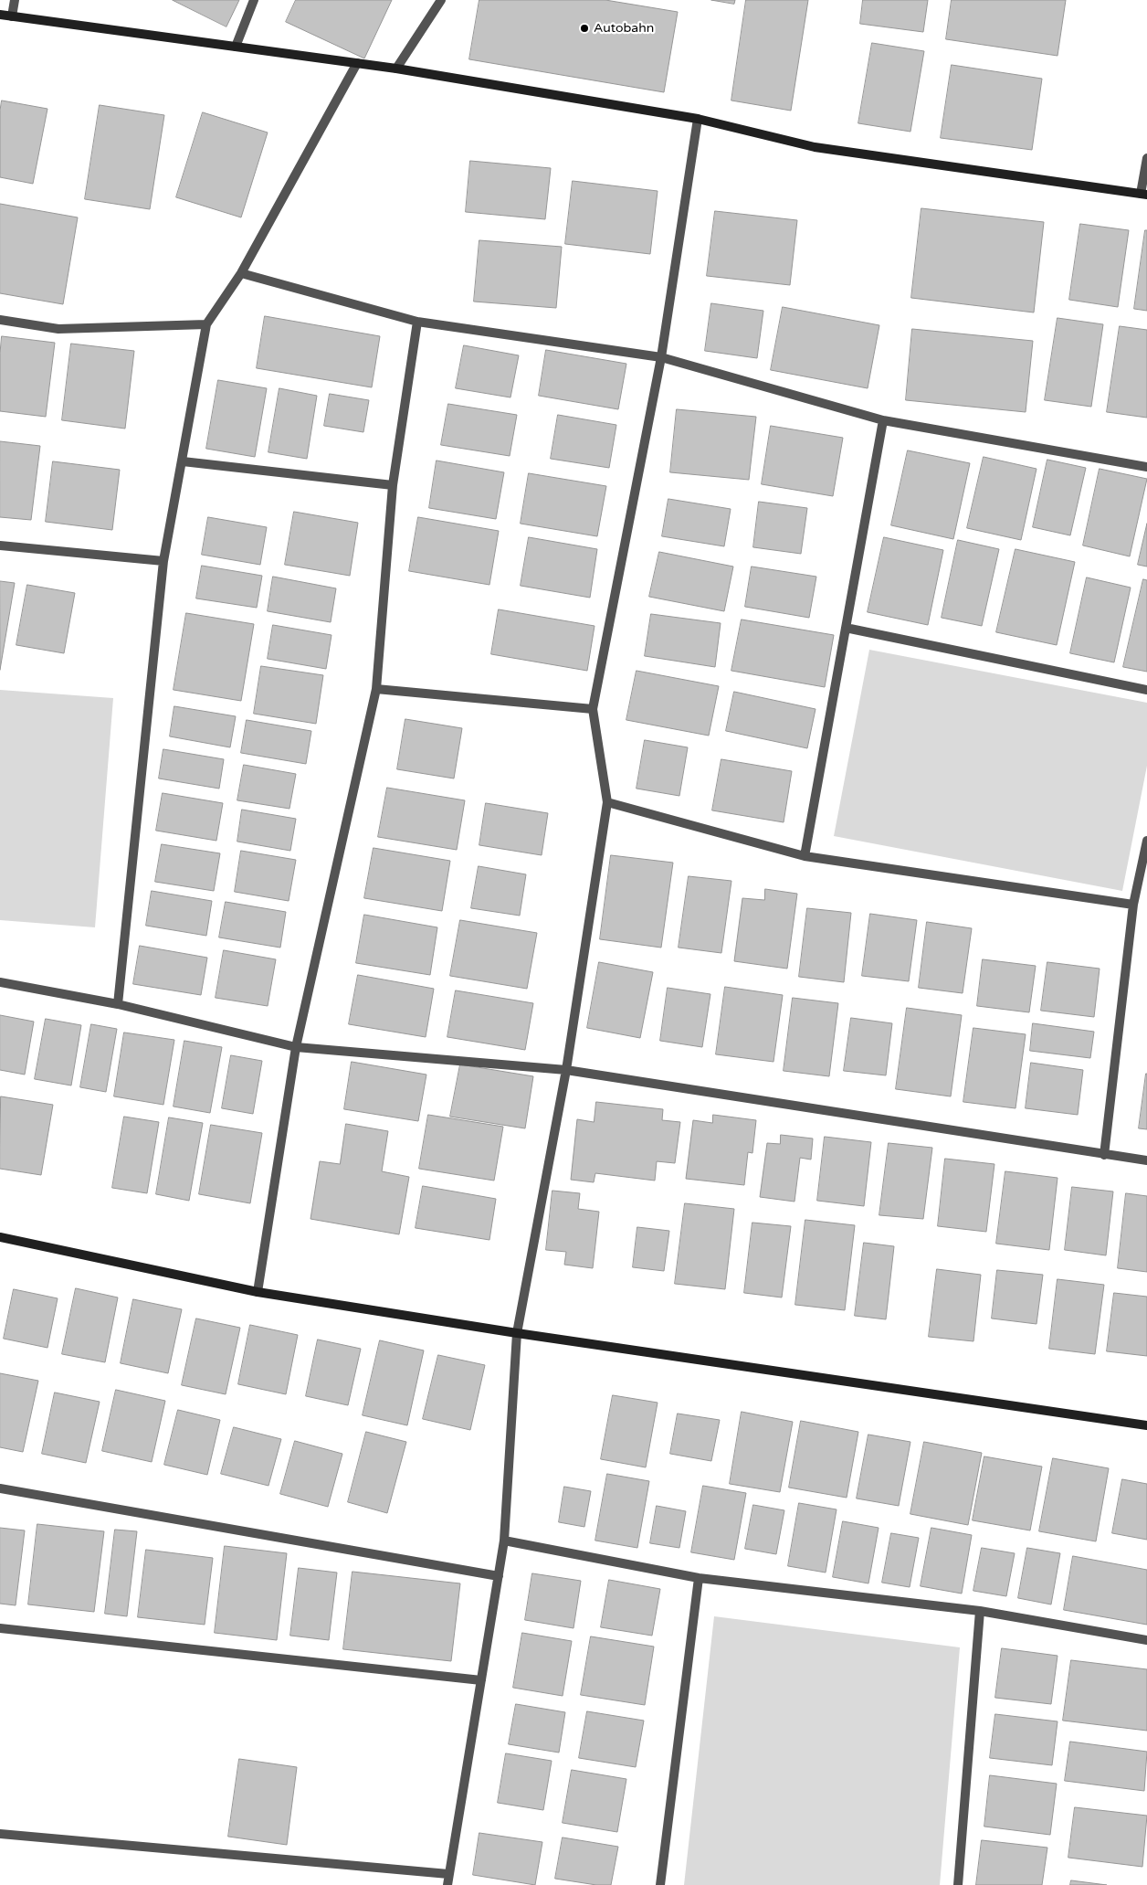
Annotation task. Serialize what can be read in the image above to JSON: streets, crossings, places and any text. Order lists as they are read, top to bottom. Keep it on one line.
{"places":["Autobahn"]}
